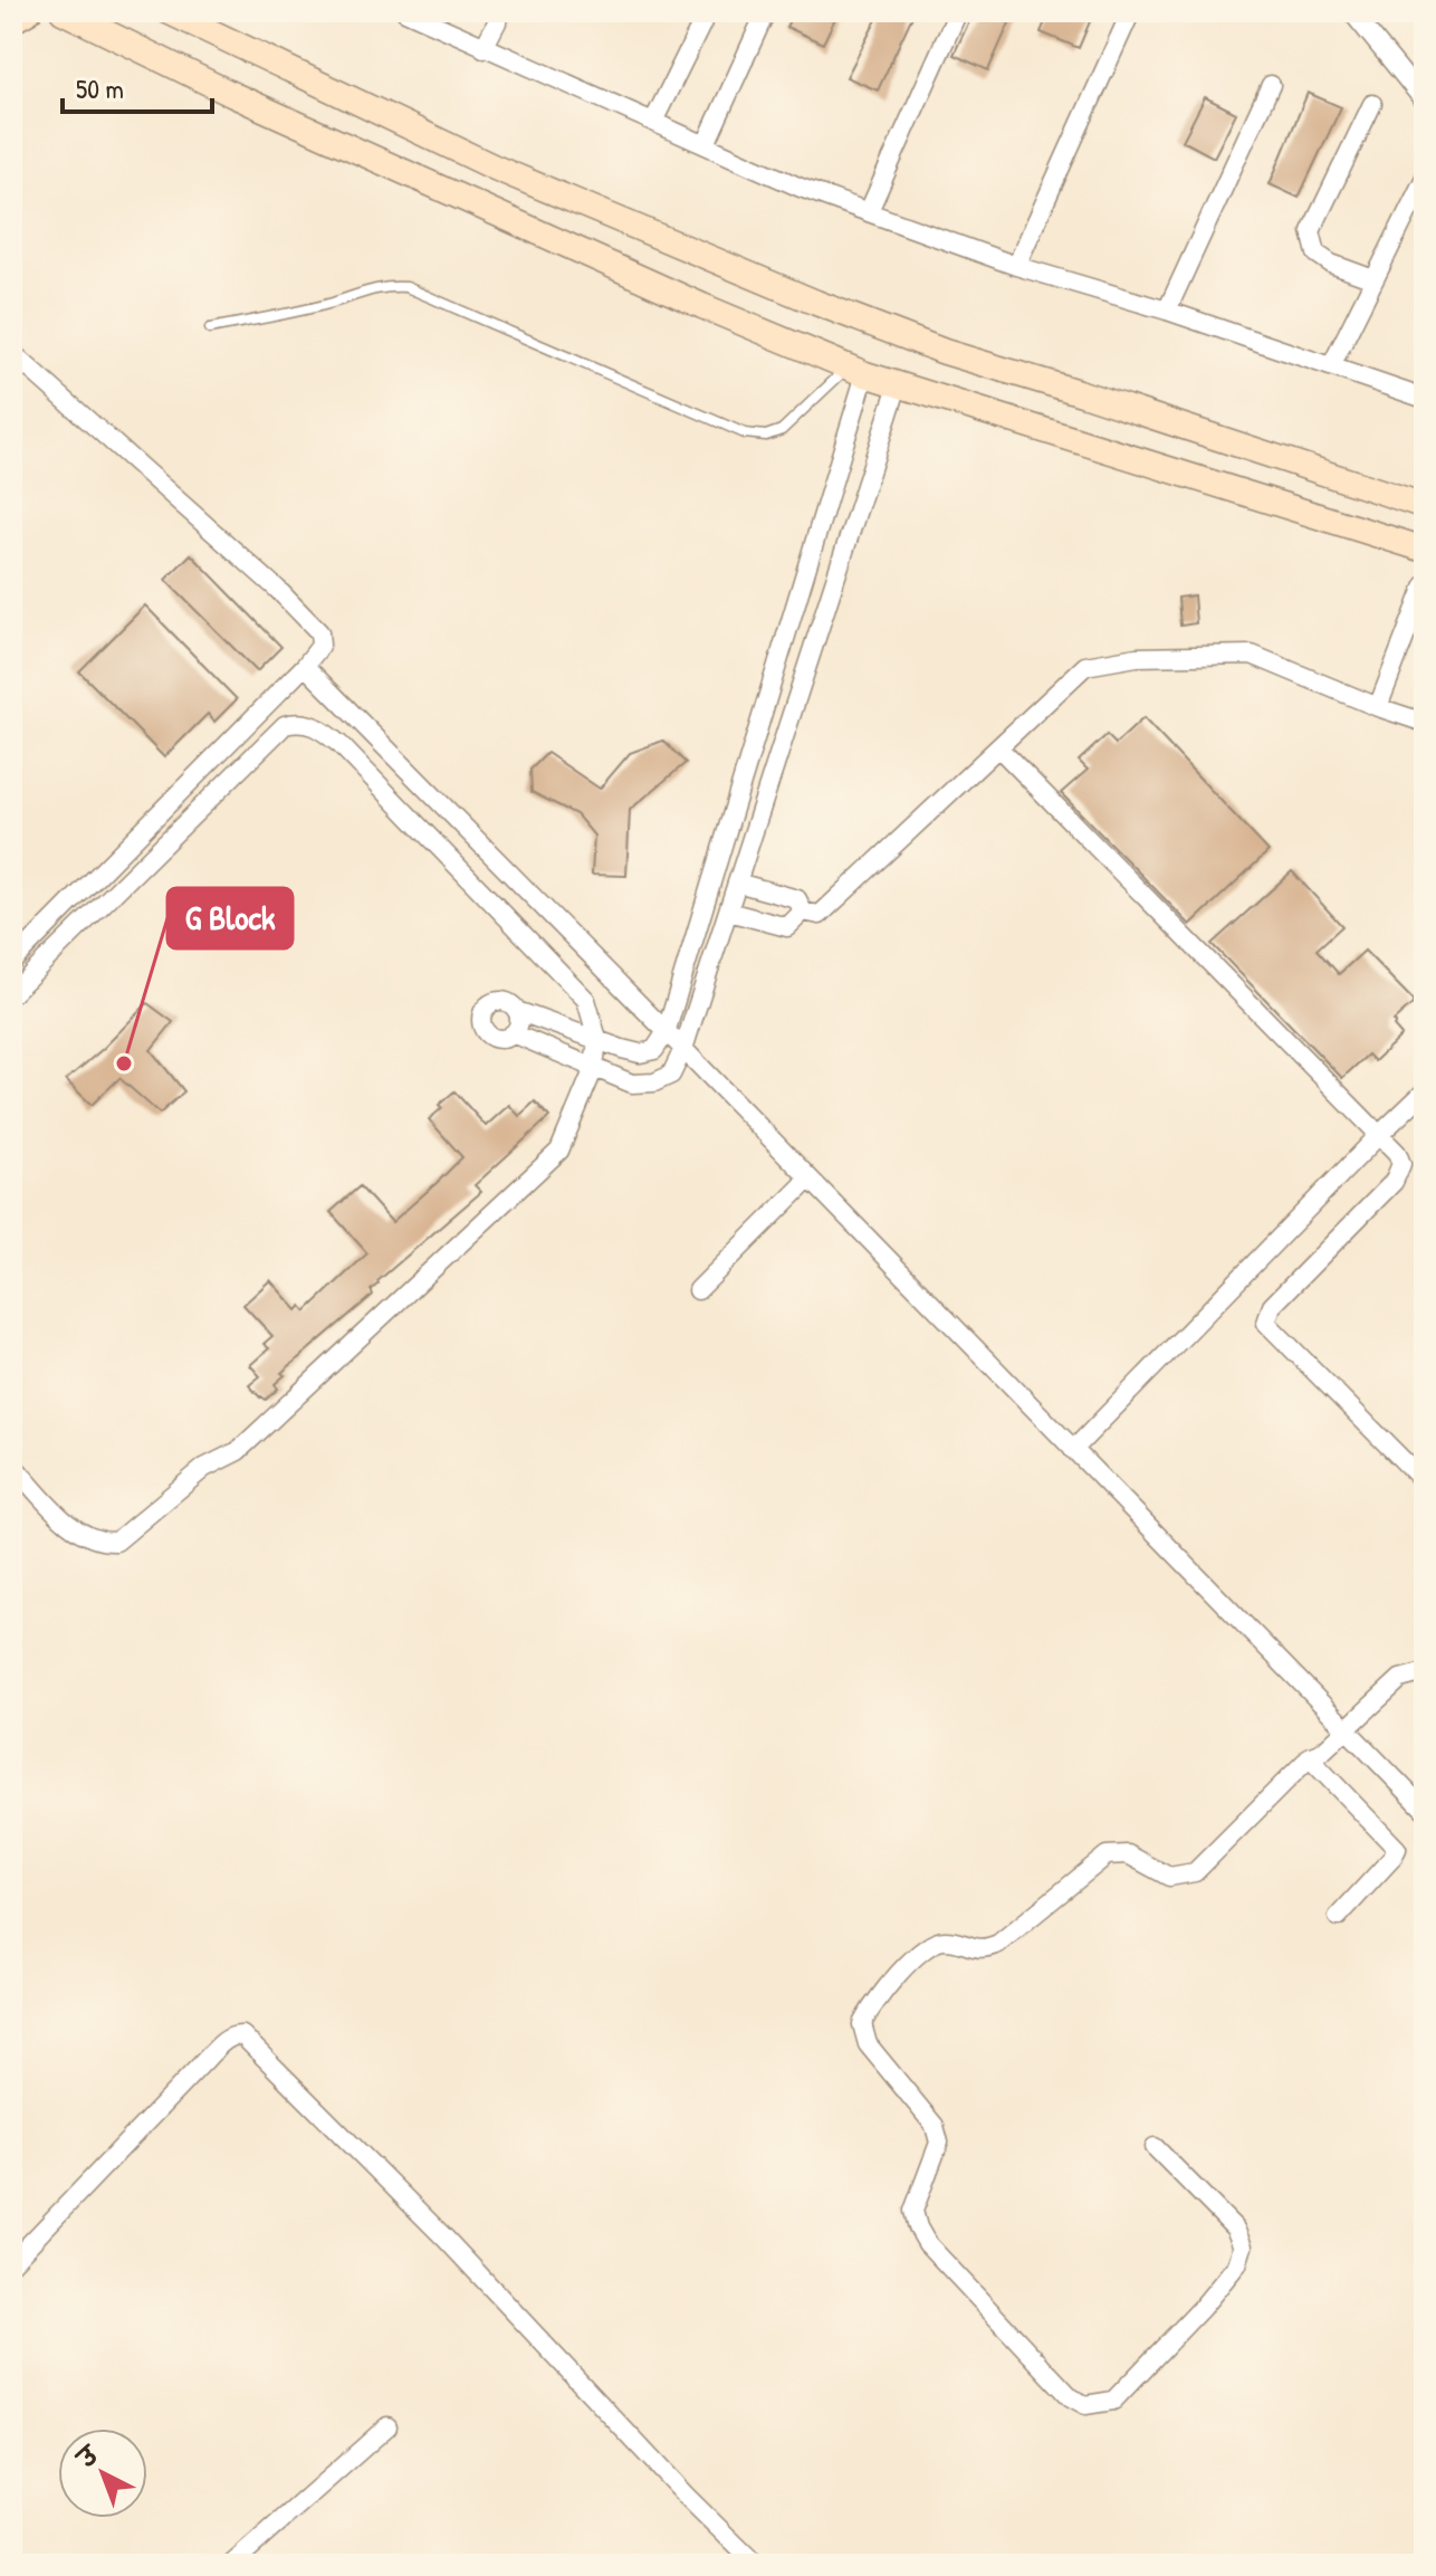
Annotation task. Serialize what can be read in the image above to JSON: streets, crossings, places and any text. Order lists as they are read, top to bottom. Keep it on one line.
{"places":["G Block"],"scale_bar":"50 m","north":"top left"}
